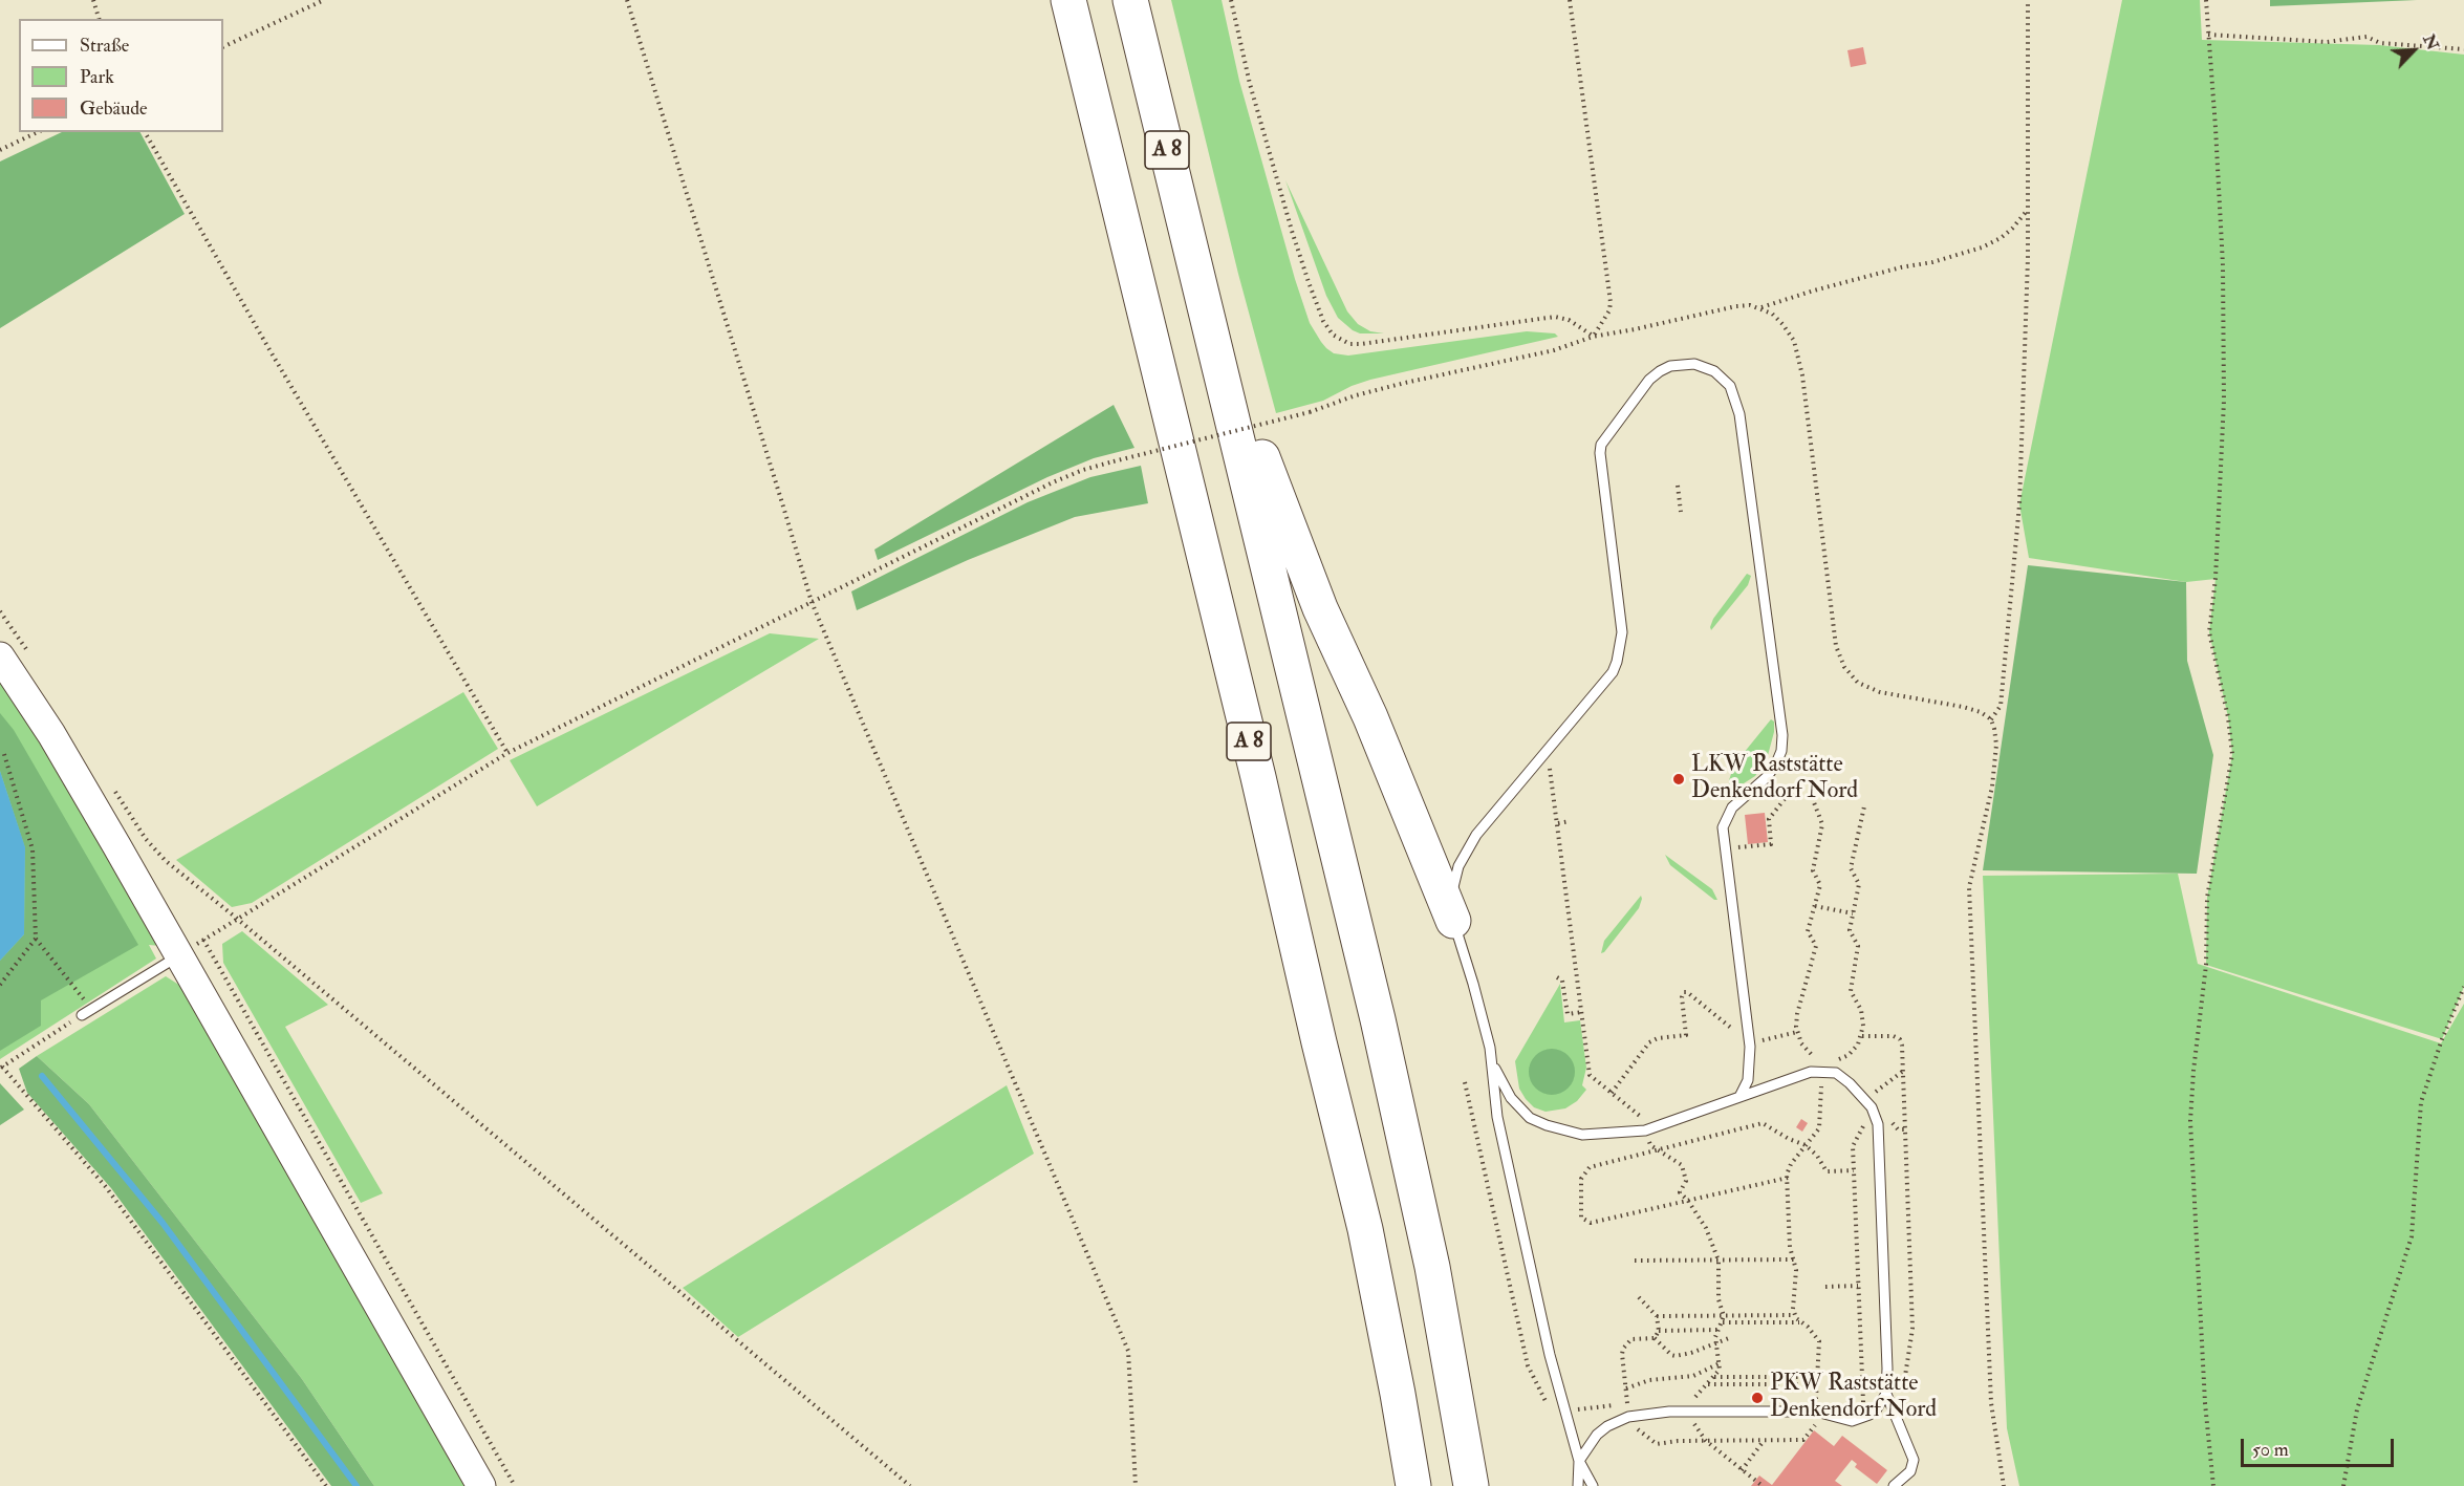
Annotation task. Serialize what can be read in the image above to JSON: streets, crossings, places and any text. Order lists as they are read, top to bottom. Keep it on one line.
{"streets":{"highway":["A 8"]},"places":["LKW Raststätte Denkendorf Nord","PKW Raststätte Denkendorf Nord"],"legend":["Straße","Park","Gebäude"],"scale_bar":"50 m","north":"top right"}
